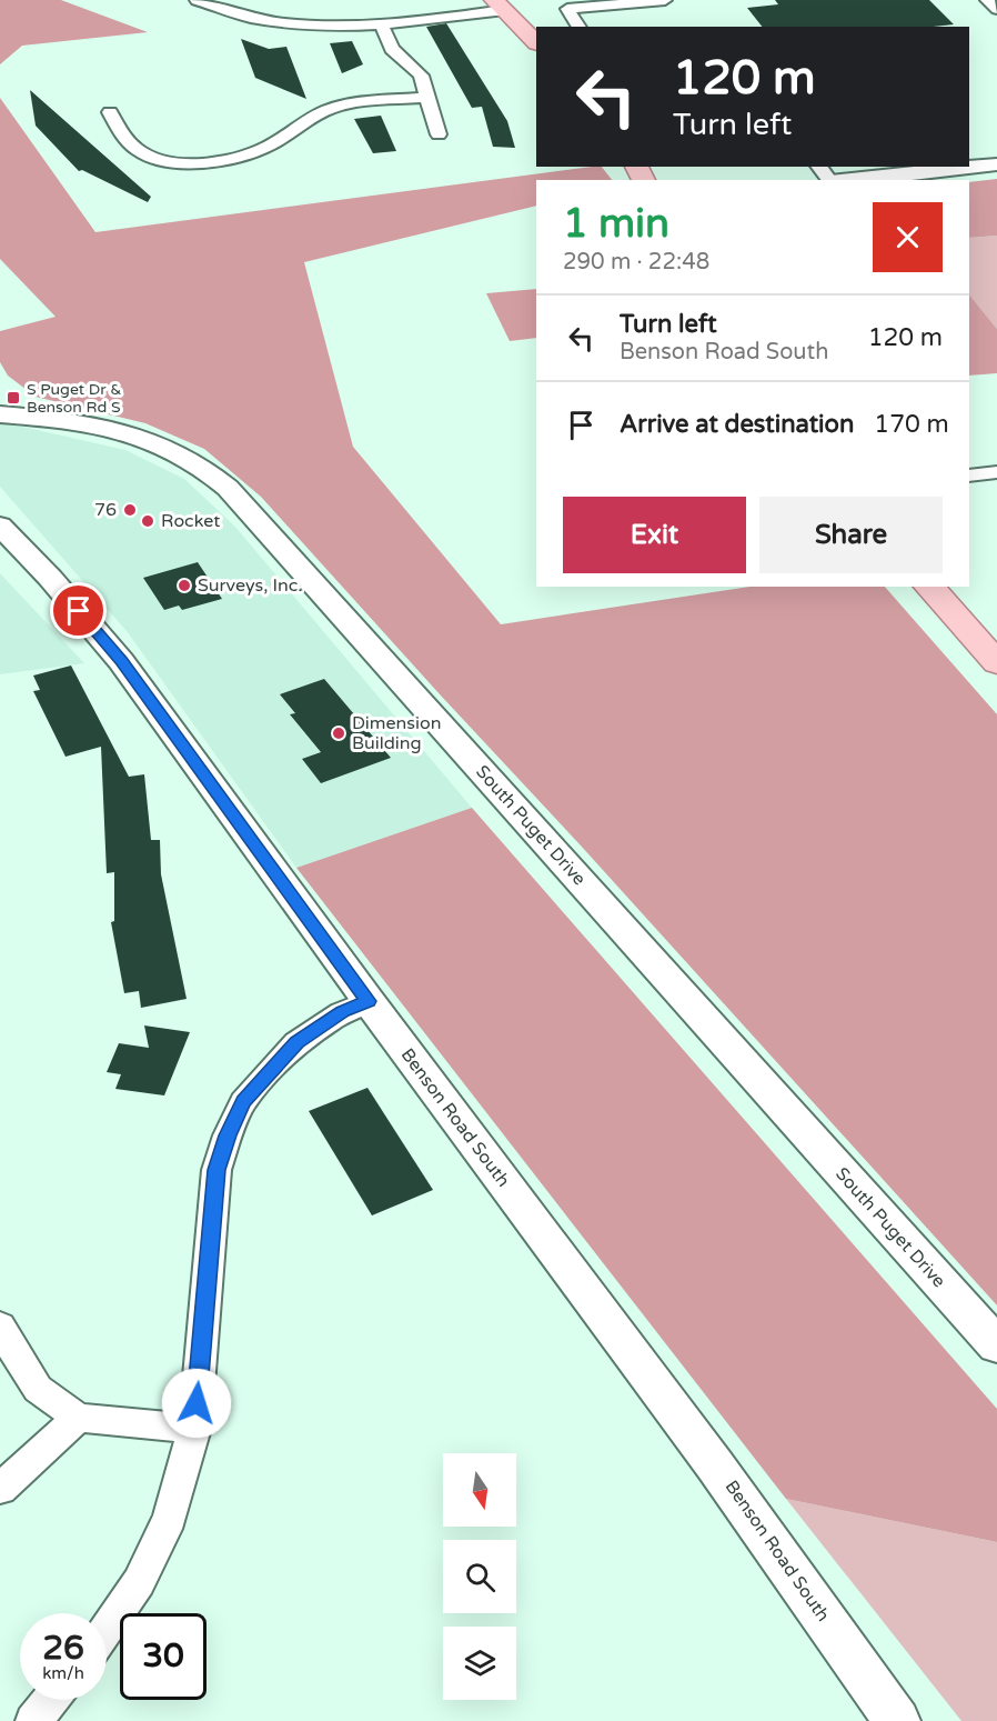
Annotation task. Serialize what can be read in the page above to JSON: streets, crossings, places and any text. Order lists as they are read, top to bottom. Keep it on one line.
{"streets":{"street":["South Puget Drive","Benson Road South"]},"places":{"transit":["S Puget Dr & Benson Rd S"],"other":["76","Rocket","Surveys, Inc.","Dimension Building"]},"north":"bottom","page":{"turn":["120 m","Turn left"],"heading":["1 min","290 m · 22:48"],"list":[{"name":"Turn left","note":"Benson Road South","value":"120 m"},{"name":"Arrive at destination","value":"170 m"}],"buttons":["Exit","Share"],"speed":"26 km/h","limit":"30"}}
